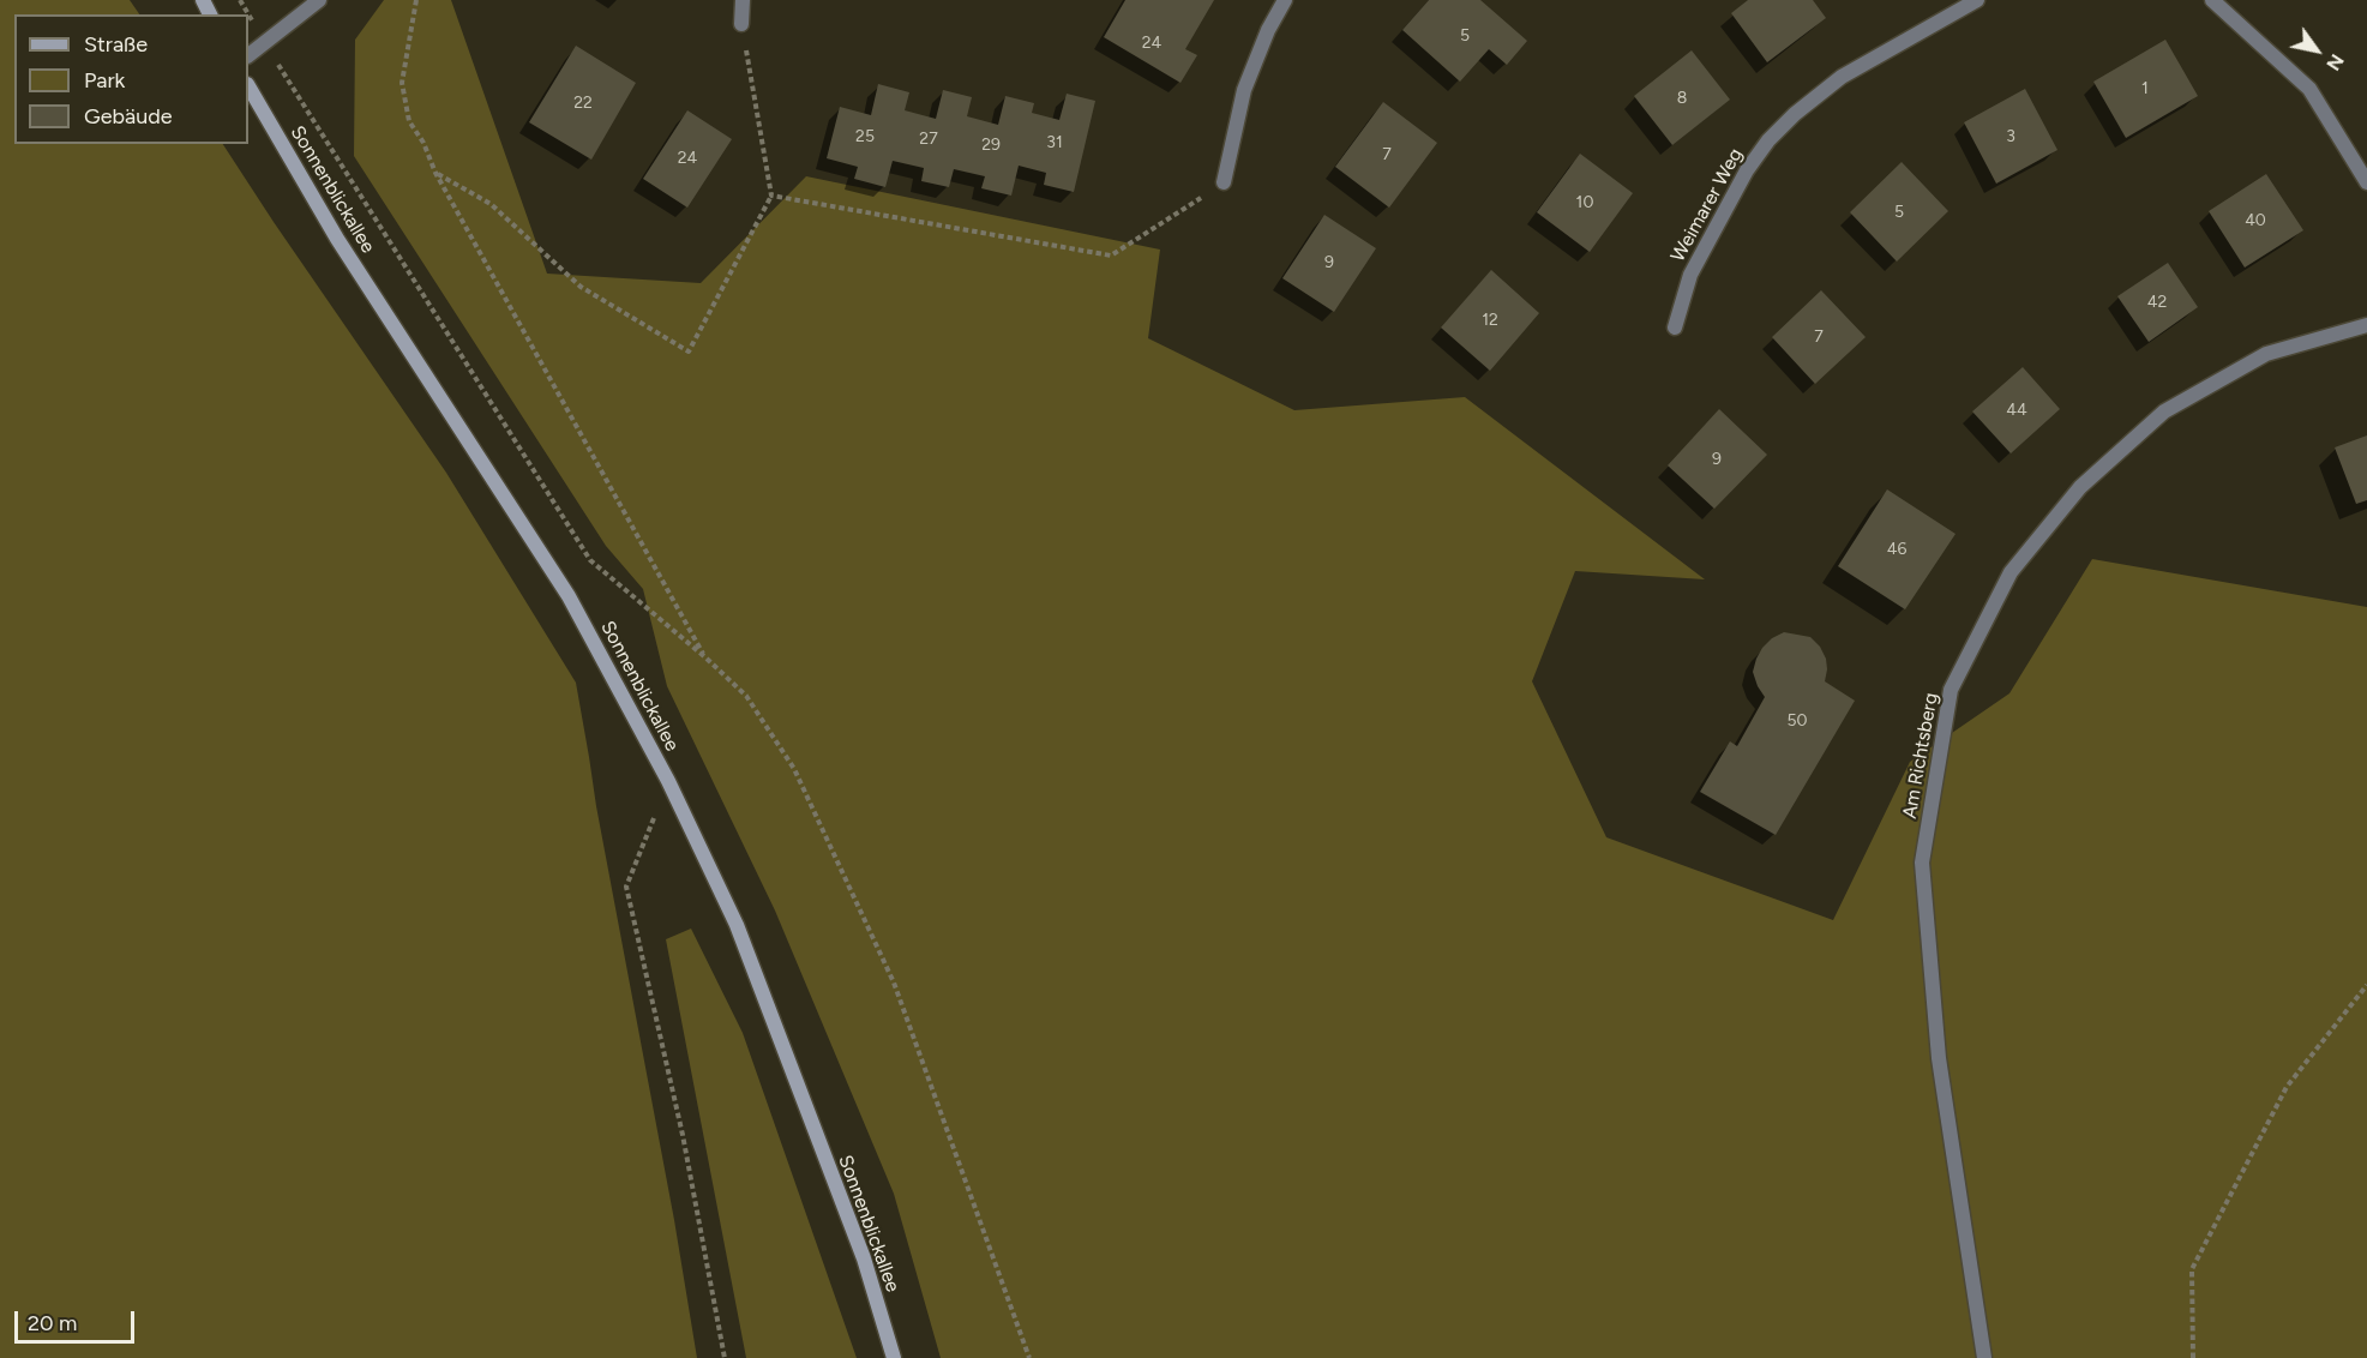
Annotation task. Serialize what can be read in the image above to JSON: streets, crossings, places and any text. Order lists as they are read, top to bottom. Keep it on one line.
{"streets":{"main road":["Sonnenblickallee"],"street":["Weimarer Weg","Am Richtsberg"]},"house_numbers":["5","24","1","8","22","25","3","27","31","29","7","24","10","5","40","9","42","12","7","44","9","46","50"],"legend":["Straße","Park","Gebäude"],"scale_bar":"20 m","north":"bottom right"}
